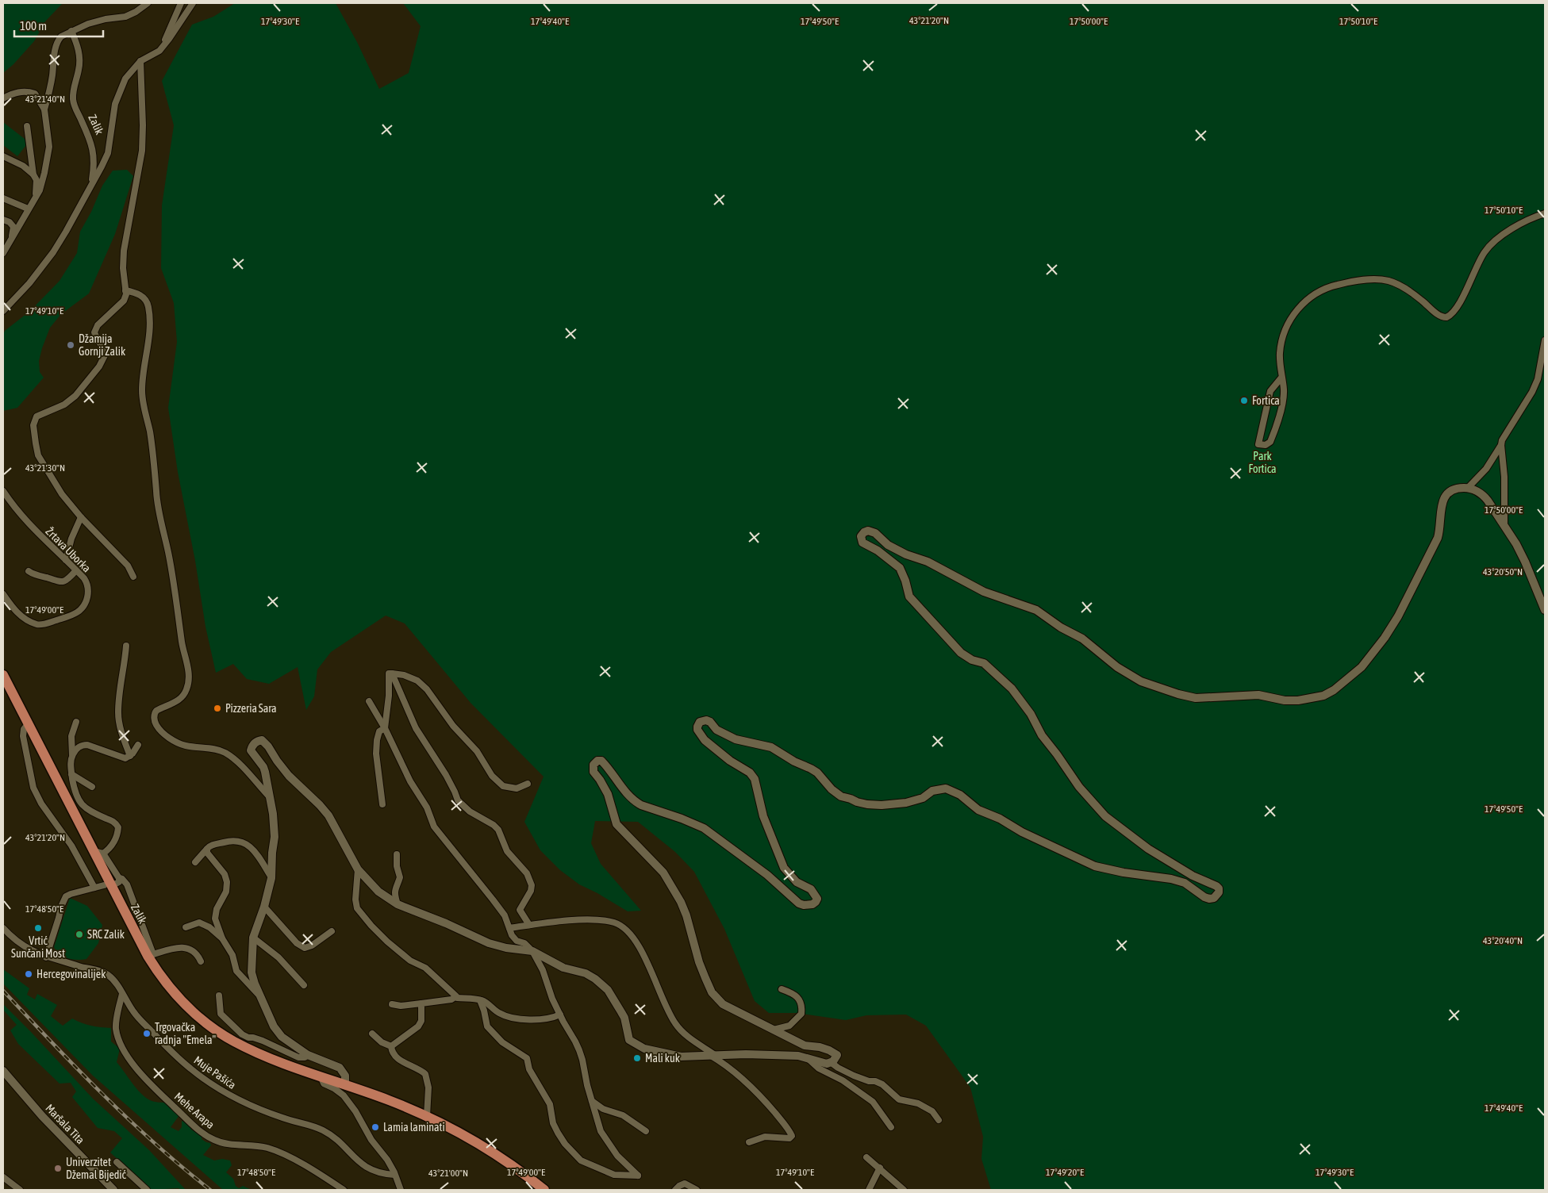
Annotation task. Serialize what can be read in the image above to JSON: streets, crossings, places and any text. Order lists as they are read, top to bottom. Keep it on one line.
{"streets":{"main road":["Zalik"],"street":["Žrtava Uborka","Muje Pašića","Mehe Arapa","Maršala Tita"]},"crossings":[["Muje Pašića","Mehe Arapa"]],"parks":["Park Fortica"],"places":["Džamija Gornji Zalik","Fortica","Pizzeria Sara","Vrtić Sunčani Most","SRC Zalik","Hercegovinalijek","Trgovačka radnja \"Emela\"","Mali kuk","Lamia laminati","Univerzitet Džemal Bijedić"],"scale_bar":"100 m","coordinates":["43°21'20\"N","17°49'30\"E","17°49'50\"E","17°50'00\"E","17°49'40\"E","17°50'10\"E","43°21'40\"N","17°49'10\"E","43°21'30\"N","43°20'50\"N","17°49'00\"E","17°48'50\"E","43°20'40\"N","17°49'20\"E","43°21'00\"N"]}
